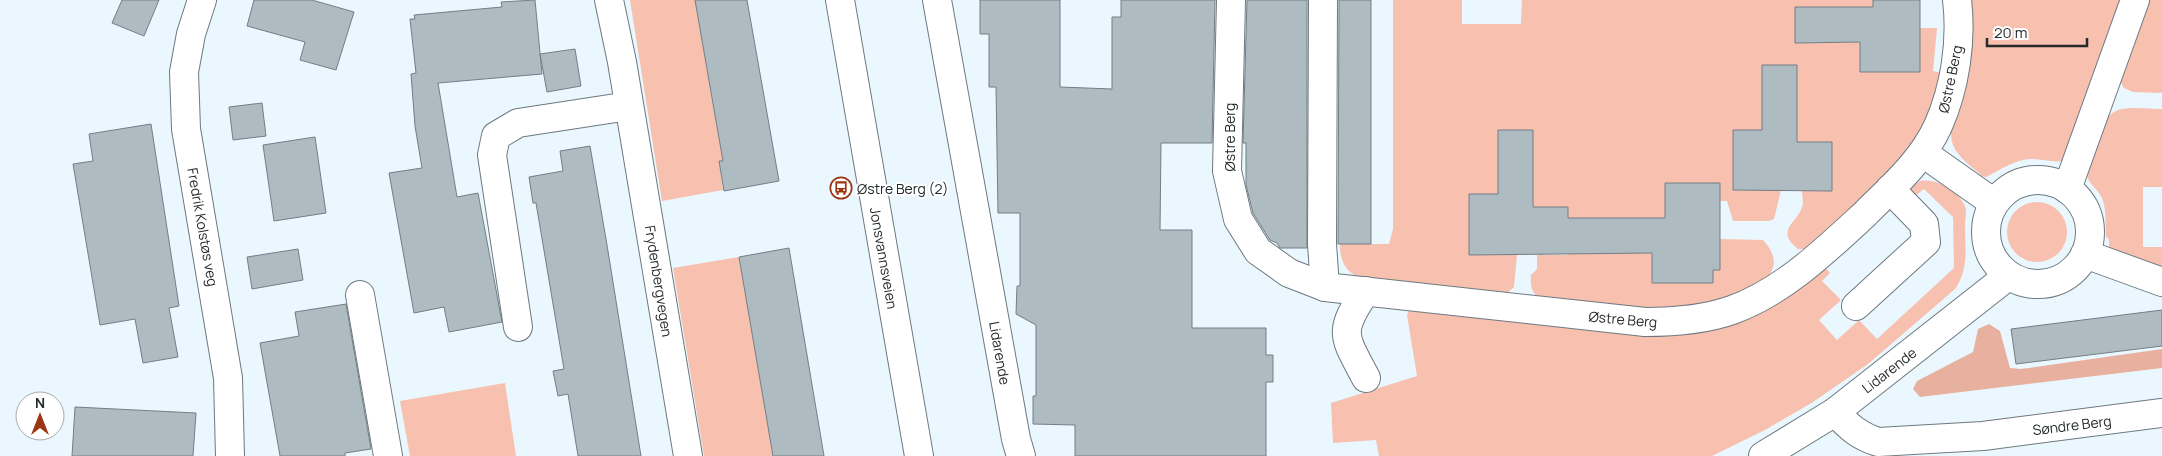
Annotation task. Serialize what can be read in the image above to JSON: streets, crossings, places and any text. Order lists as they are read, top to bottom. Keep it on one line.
{"streets":{"street":["Østre Berg","Fredrik Kolstøs veg","Jonsvannsveien","Frydenbergvegen","Lidarende","Søndre Berg"]},"crossings":[["Lidarende","Søndre Berg"]],"places":{"bus stop":["Østre Berg (2)"]},"scale_bar":"20 m","north":"top"}
